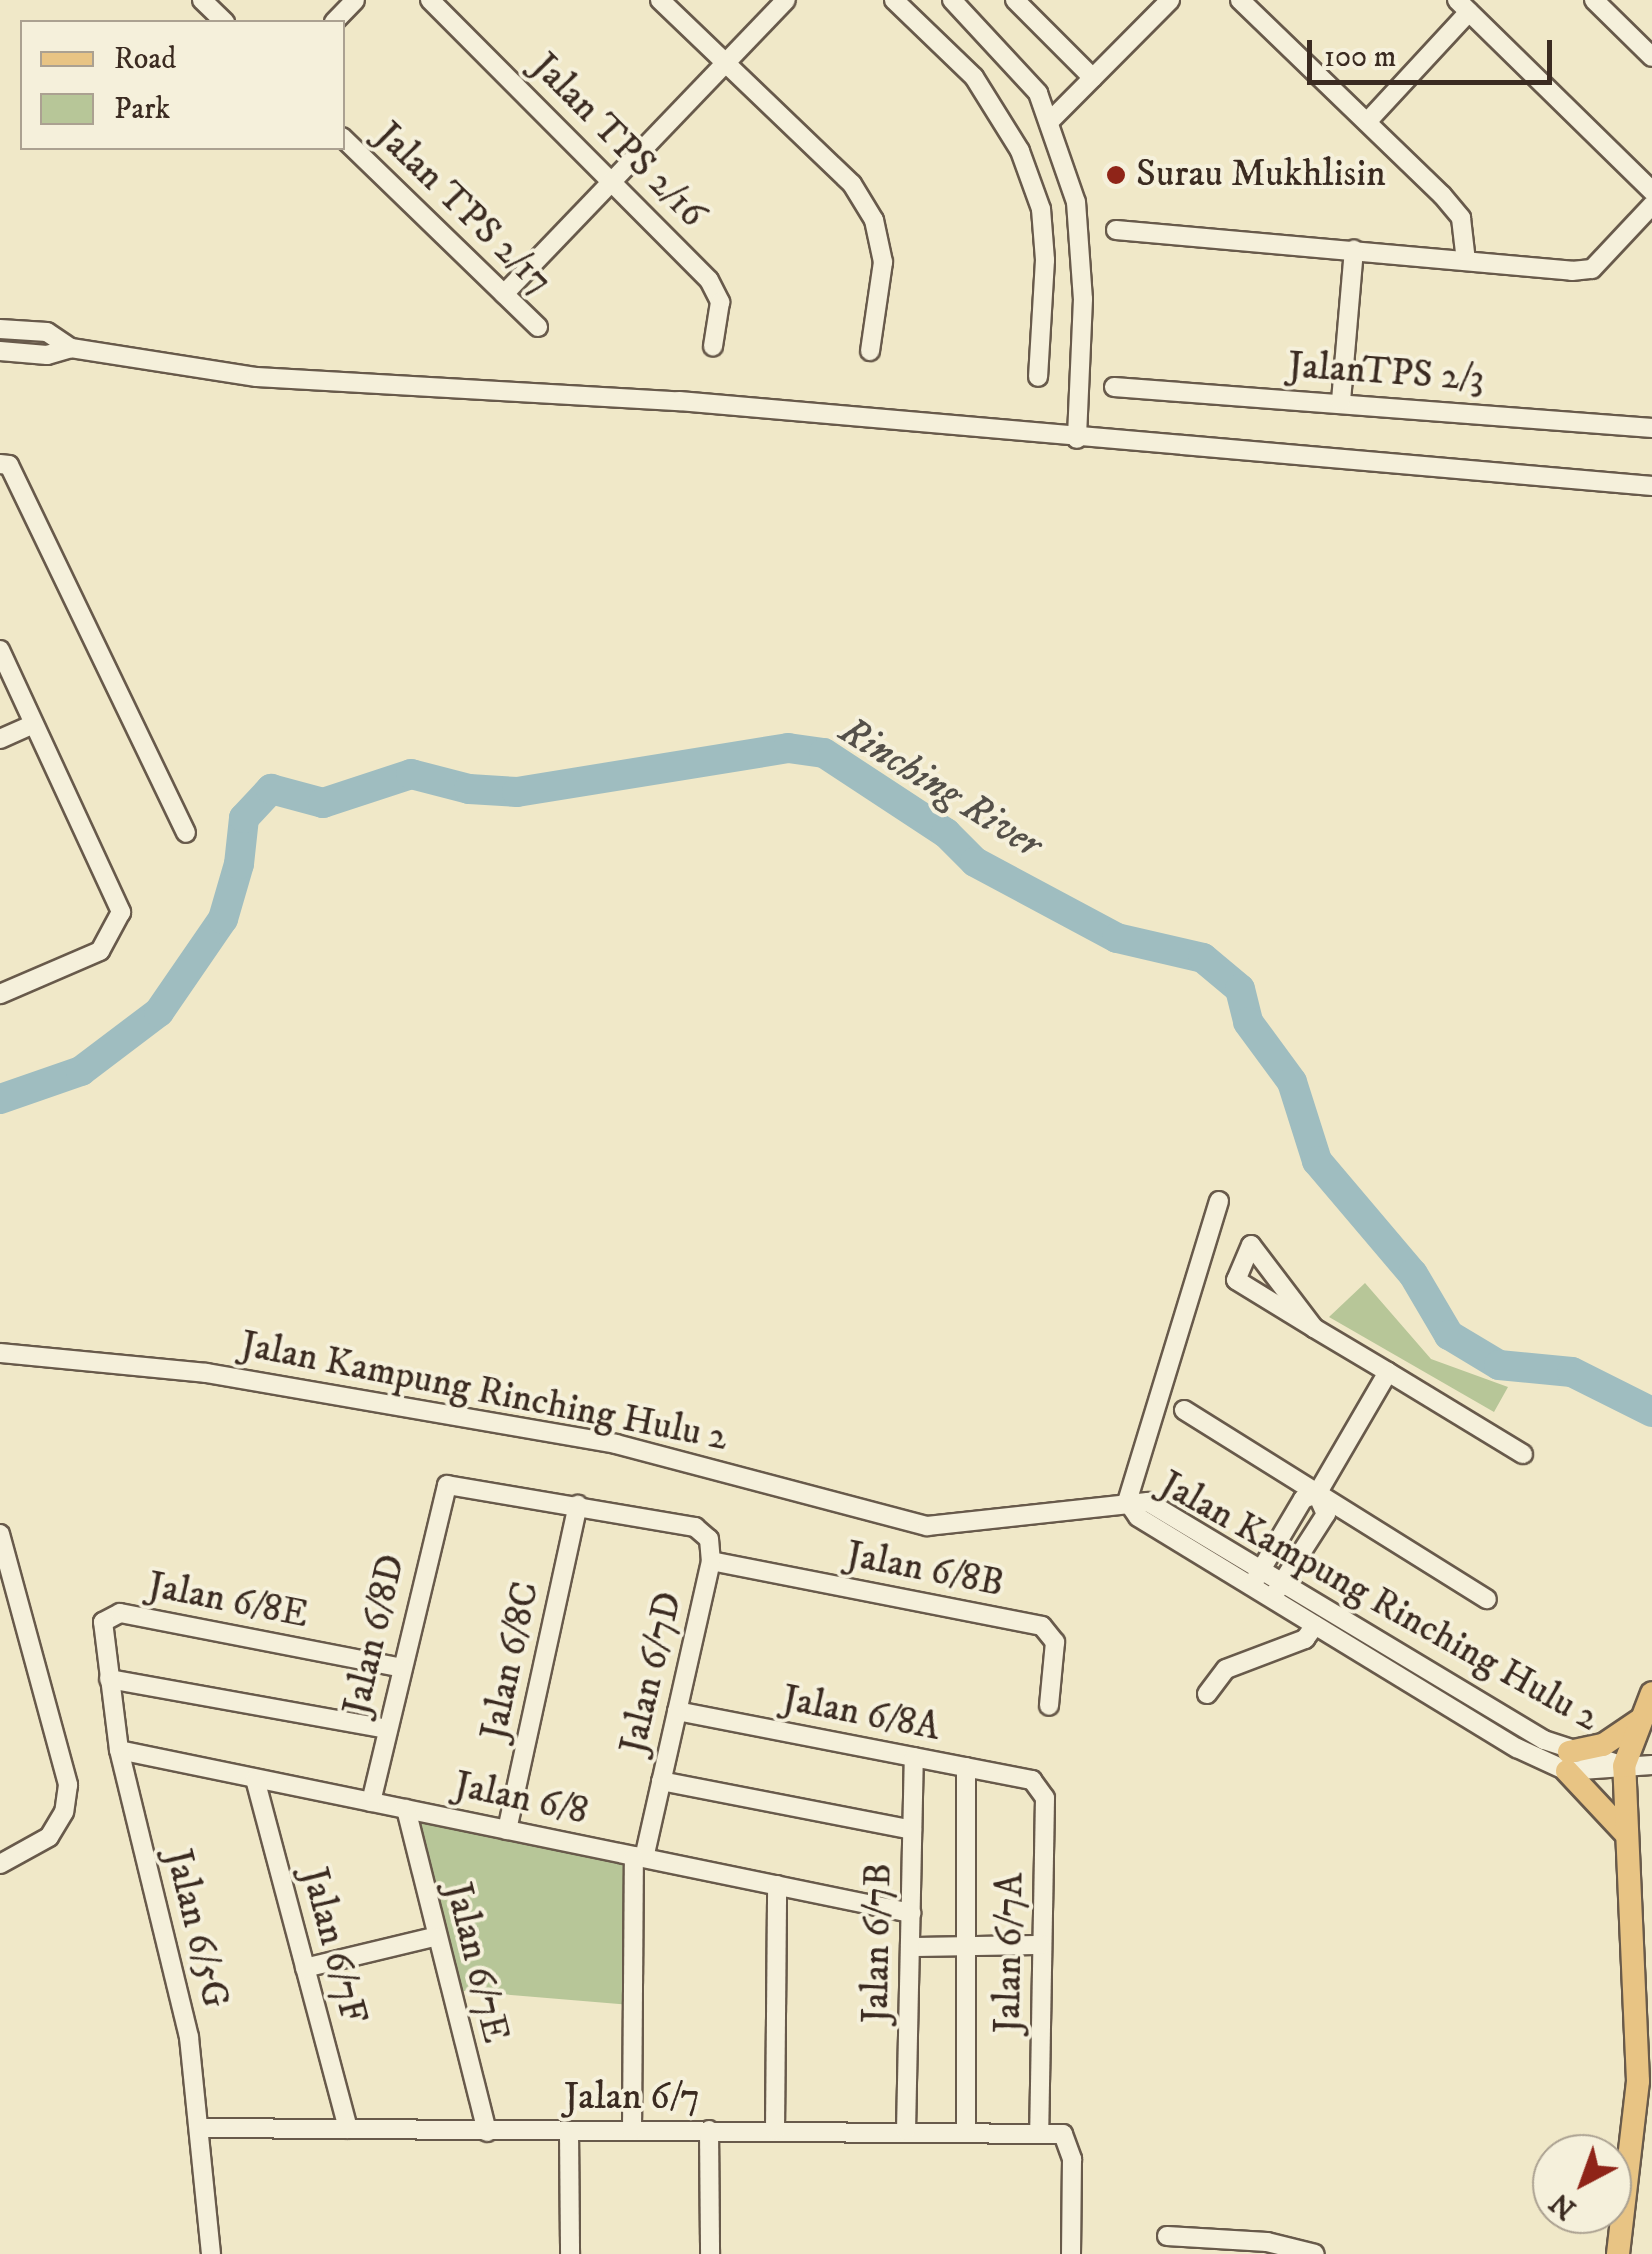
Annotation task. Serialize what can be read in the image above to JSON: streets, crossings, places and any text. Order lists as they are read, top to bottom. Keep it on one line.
{"streets":{"street":["Jalan TPS 2/16","Jalan TPS 2/17","JalanTPS 2/3","Jalan Kampung Rinching Hulu 2","Jalan 6/8B","Jalan 6/8E","Jalan 6/8D","Jalan 6/8C","Jalan 6/7D","Jalan 6/8A","Jalan 6/8","Jalan 6/5G","Jalan 6/7B","Jalan 6/7F","Jalan 6/7A","Jalan 6/7E","Jalan 6/7"]},"crossings":[["Jalan 6/8B","Jalan 6/7D"],["Jalan 6/8E","Jalan 6/8D"],["Jalan 6/8E","Jalan 6/5G"],["Jalan 6/8D","Jalan 6/8C"],["Jalan 6/8D","Jalan 6/8"],["Jalan 6/8C","Jalan 6/8"],["Jalan 6/7D","Jalan 6/8A"],["Jalan 6/7D","Jalan 6/8"],["Jalan 6/7D","Jalan 6/7"],["Jalan 6/8A","Jalan 6/7B"],["Jalan 6/8A","Jalan 6/7A"],["Jalan 6/8","Jalan 6/5G"],["Jalan 6/8","Jalan 6/7B"],["Jalan 6/8","Jalan 6/7F"],["Jalan 6/8","Jalan 6/7E"],["Jalan 6/5G","Jalan 6/7"],["Jalan 6/7B","Jalan 6/7"],["Jalan 6/7F","Jalan 6/7"],["Jalan 6/7A","Jalan 6/7"],["Jalan 6/7E","Jalan 6/7"]],"water":["Rinching River"],"places":["Surau Mukhlisin"],"legend":["Road","Park"],"scale_bar":"100 m","north":"bottom left"}
